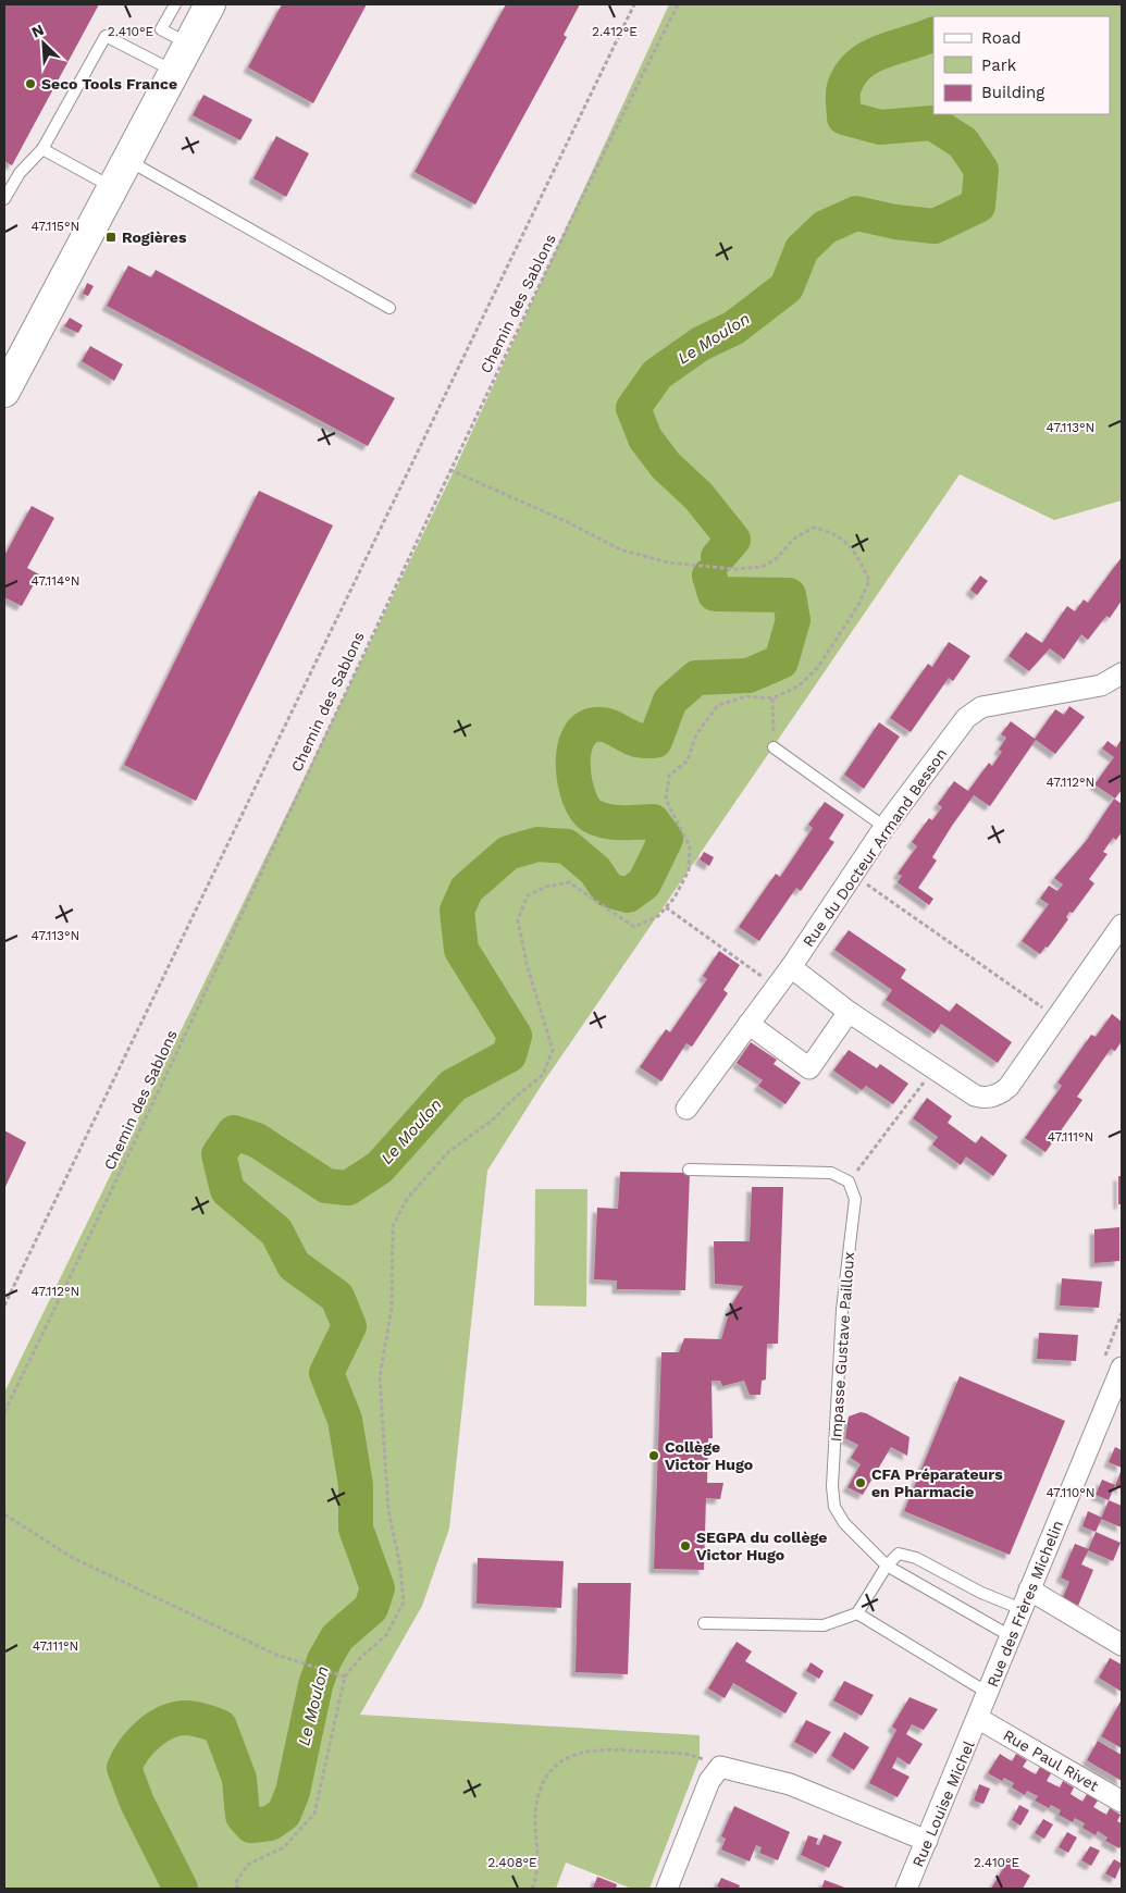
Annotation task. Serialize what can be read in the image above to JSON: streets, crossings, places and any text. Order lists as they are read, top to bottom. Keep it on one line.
{"streets":{"street":["Rue du Docteur Armand Besson","Rue des Frères Michelin","Rue Paul Rivet","Rue Louise Michel"],"lane":["Impasse Gustave Pailloux"],"path":["Chemin des Sablons"]},"crossings":[["Impasse Gustave Pailloux","Rue des Frères Michelin"],["Rue des Frères Michelin","Rue Paul Rivet"],["Rue des Frères Michelin","Rue Louise Michel"],["Rue Paul Rivet","Rue Louise Michel"]],"water":["Le Moulon"],"places":{"other":["Seco Tools France","Collège Victor Hugo","CFA Préparateurs en Pharmacie","SEGPA du collège Victor Hugo"],"transit":["Rogières"]},"legend":["Road","Park","Building"],"north":"top left","coordinates":["2.410°E","2.412°E","47.115°N","47.113°N","47.114°N","47.112°N","47.111°N","47.110°N","2.408°E"]}
